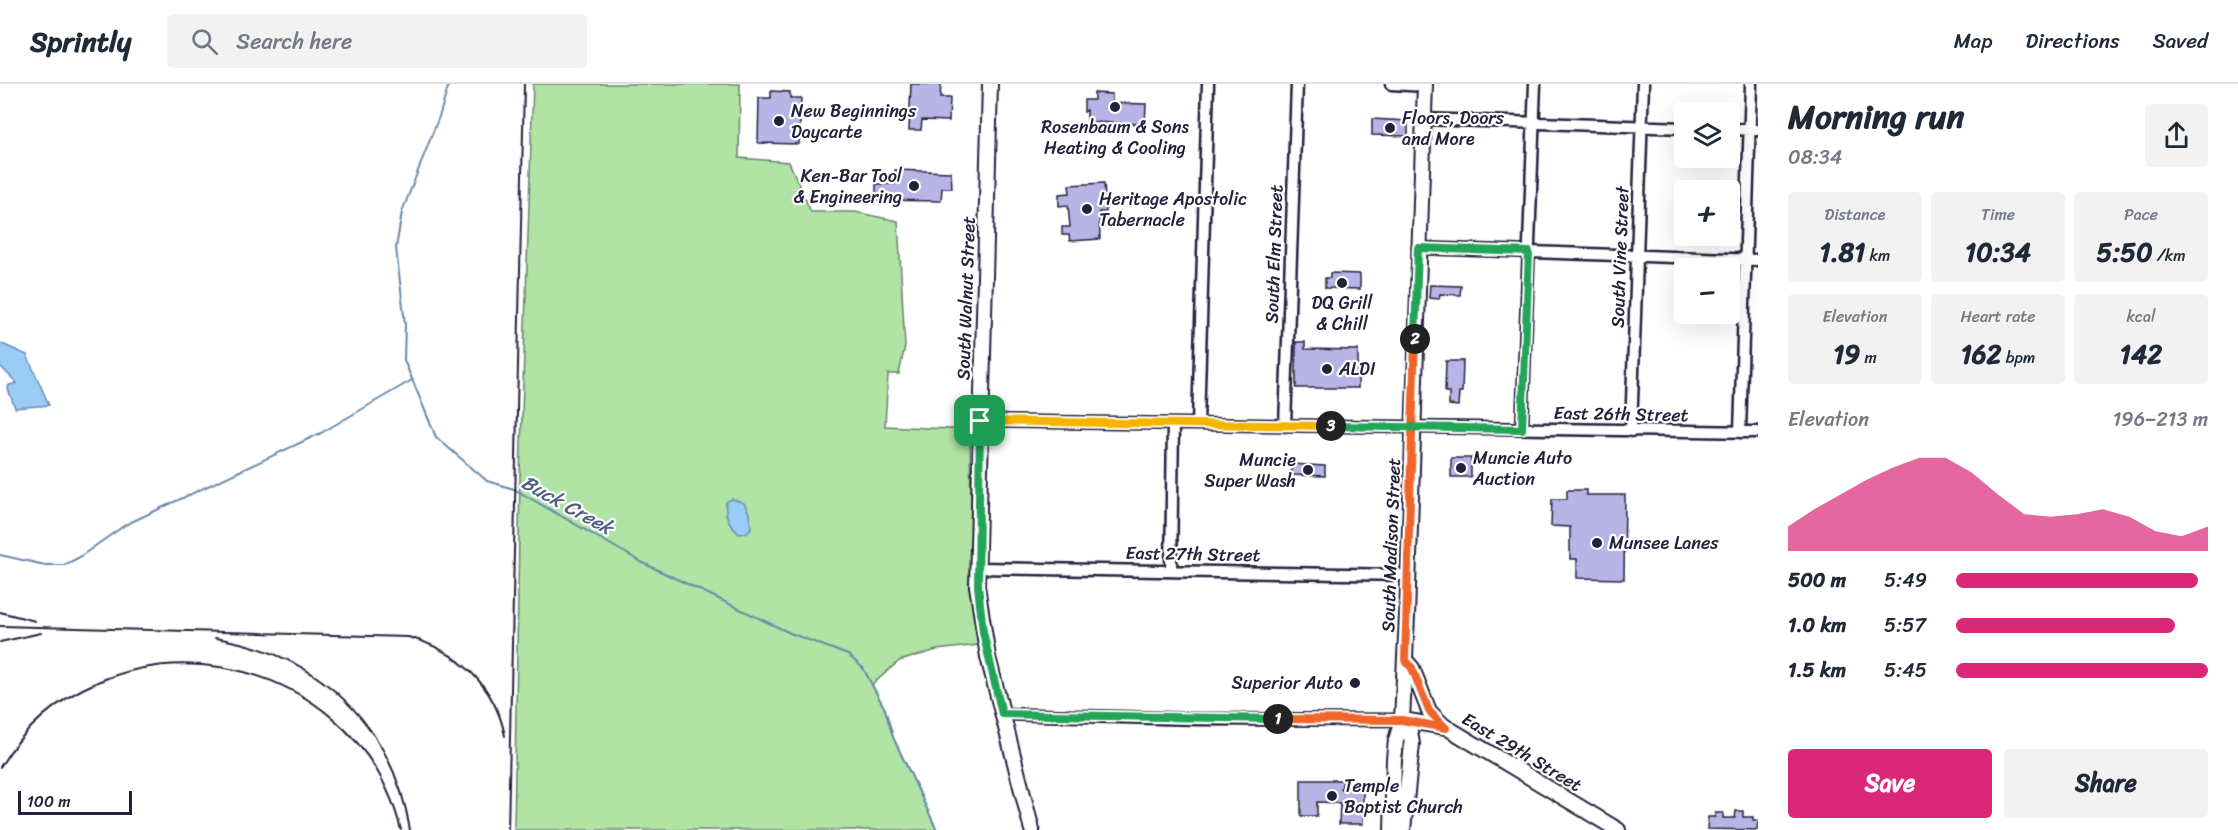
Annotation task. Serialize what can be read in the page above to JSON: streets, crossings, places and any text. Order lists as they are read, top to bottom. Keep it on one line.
{"streets":{"main road":["South Walnut Street","South Madison Street","East 29th Street"],"street":["South Elm Street","South Vine Street","East 26th Street","East 27th Street"]},"crossings":[["South Elm Street","East 26th Street"],["South Vine Street","East 26th Street"],["South Walnut Street","East 26th Street"],["South Walnut Street","East 27th Street"],["East 26th Street","South Madison Street"],["South Madison Street","East 27th Street"],["South Madison Street","East 29th Street"]],"water":["Buck Creek"],"places":["Rosenbaum & Sons Heating & Cooling","New Beginnings Daycarte","Floors, Doors and More","Ken-Bar Tool & Engineering","Heritage Apostolic Tabernacle","DQ Grill & Chill","ALDI","Muncie Auto Auction","Muncie Super Wash","Munsee Lanes","Superior Auto","Temple Baptist Church"],"scale_bar":"100 m","page":{"header":"Sprintly","search":"Search here","nav":["Map","Directions","Saved"],"heading":["Morning run","08:34"],"map_buttons":["+","−"],"stats":[["Distance","1.81 km"],["Time","10:34"],["Pace","5:50 /km"],["Elevation","19 m"],["Heart rate","162 bpm"],["kcal","142"]],"pins":["2","3","1"],"chart":["Elevation","196–213 m"],"list":[{"name":"500 m","note":"5:49"},{"name":"1.0 km","note":"5:57"},{"name":"1.5 km","note":"5:45"}],"buttons":["Save","Share"],"scale":"100 m"}}
